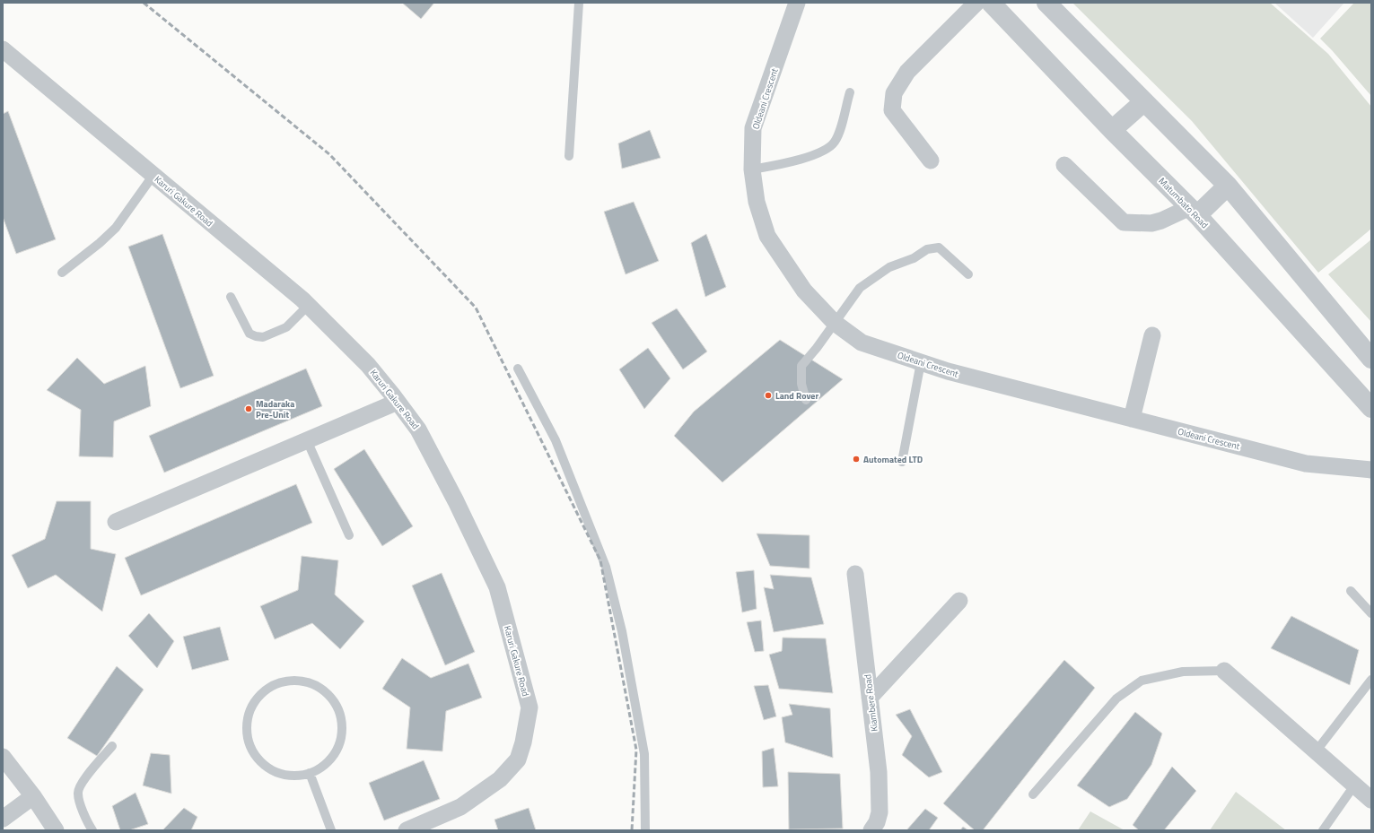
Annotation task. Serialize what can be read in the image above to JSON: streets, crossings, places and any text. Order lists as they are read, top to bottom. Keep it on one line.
{"streets":{"street":["Oldeani Crescent","Karuri Gakure Road","Matumbato Road","Kiambere Road"]},"places":["Land Rover","Madaraka Pre-Unit","Automated LTD"]}
